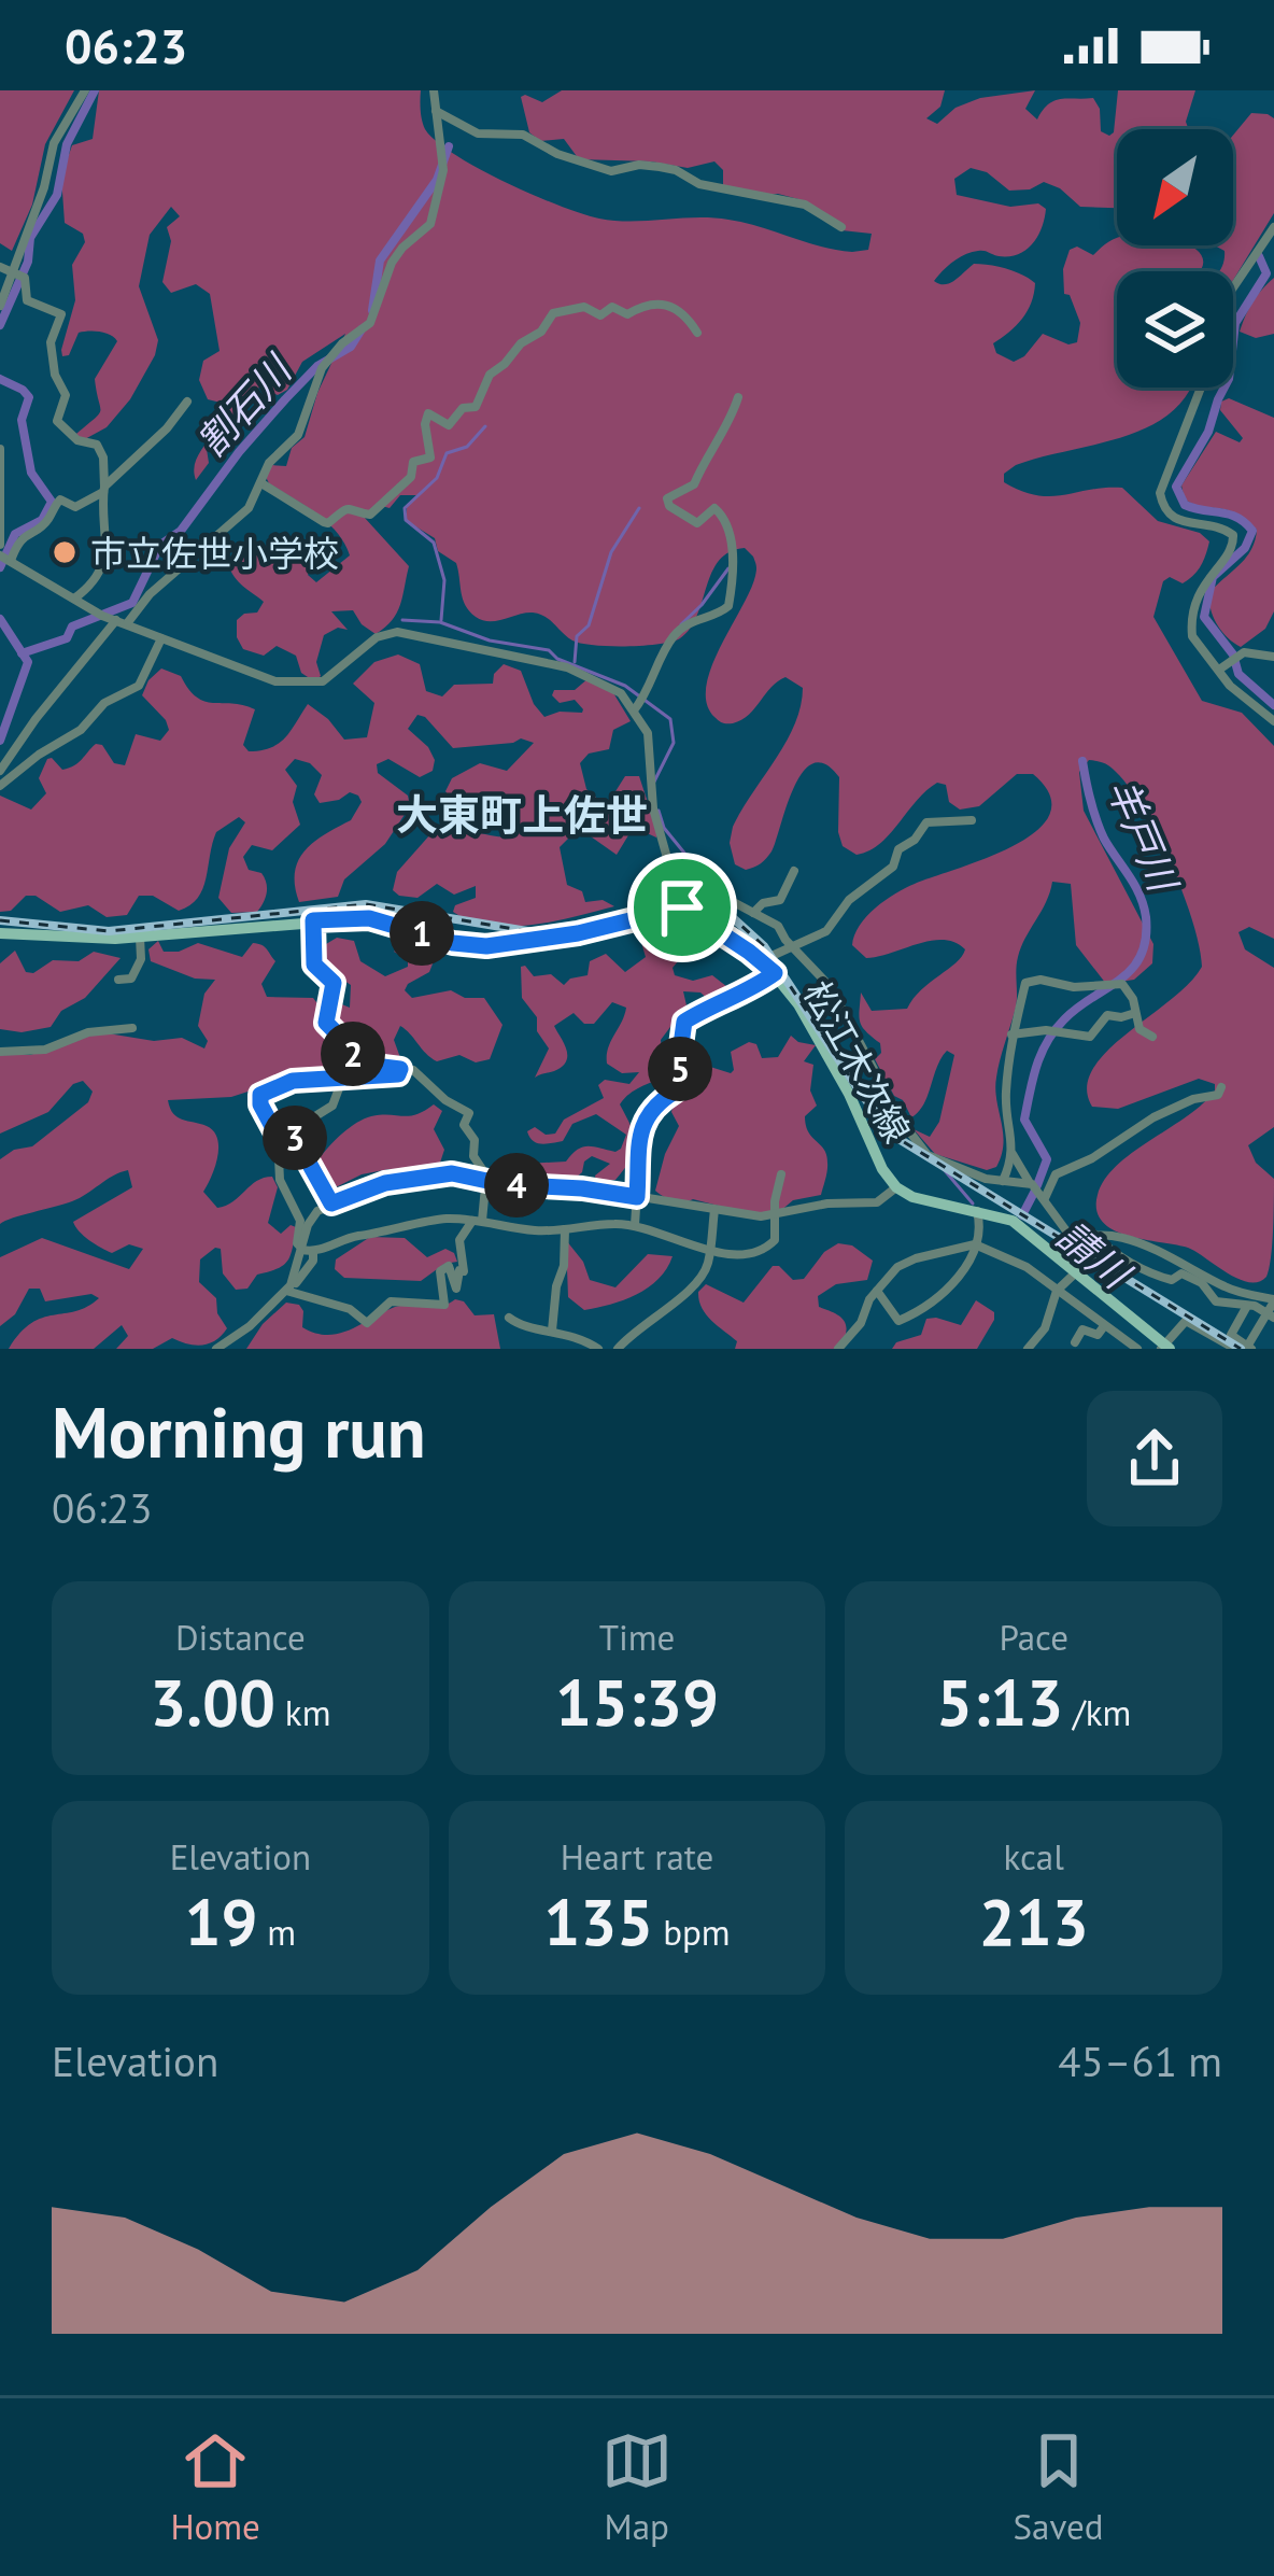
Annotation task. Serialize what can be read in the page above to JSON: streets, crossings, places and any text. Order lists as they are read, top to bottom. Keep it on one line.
{"streets":{"main road":["松江木次線"]},"districts":["大東町上佐世"],"water":["割石川","羊戸川","請川"],"places":["市立佐世小学校"],"north":"bottom left","page":{"status":"06:23","pins":["1","2","5","3","4"],"heading":["Morning run","06:23"],"stats":[["Distance","3.00 km"],["Time","15:39"],["Pace","5:13 /km"],["Elevation","19 m"],["Heart rate","135 bpm"],["kcal","213"]],"chart":["Elevation","45–61 m"],"tabs":["Home","Map","Saved"]}}
